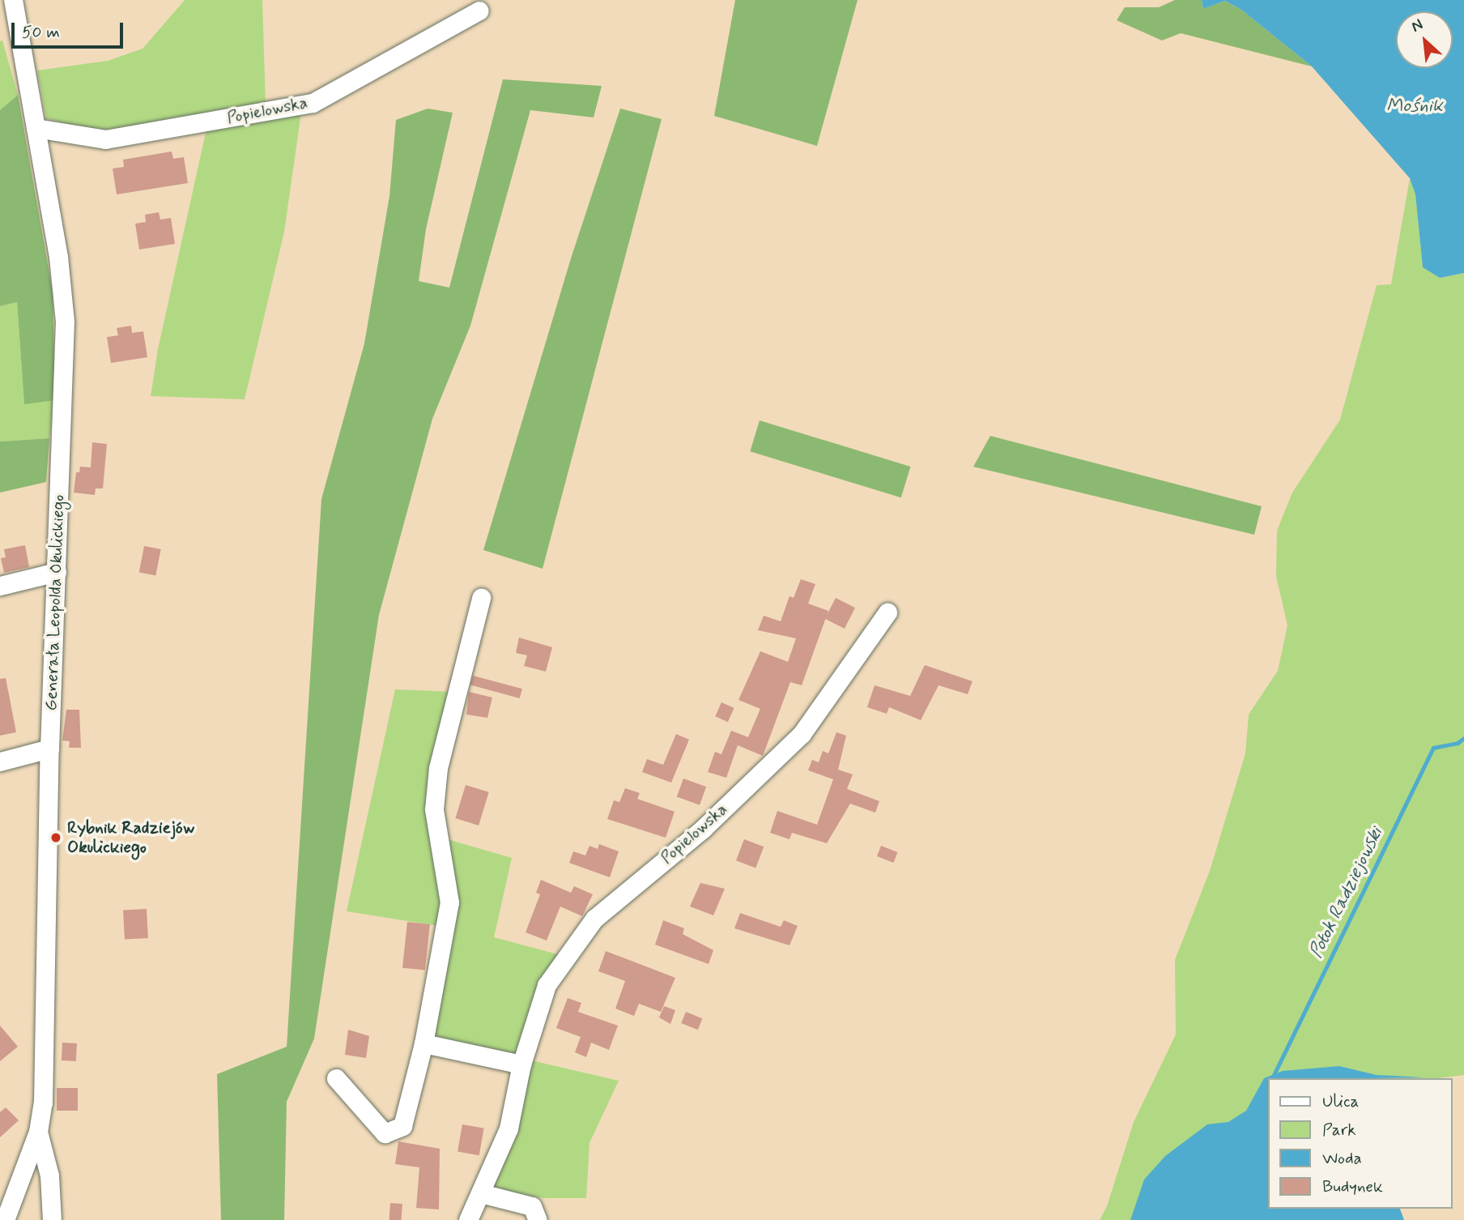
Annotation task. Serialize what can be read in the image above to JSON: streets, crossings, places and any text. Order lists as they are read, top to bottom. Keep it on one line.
{"streets":{"street":["Popielowska","Generała Leopolda Okulickiego"]},"crossings":[["Popielowska","Generała Leopolda Okulickiego"]],"water":["Mośnik","Potok Radziejowski"],"places":["Rybnik Radziejów Okulickiego"],"legend":["Ulica","Park","Woda","Budynek"],"scale_bar":"50 m","north":"top left"}
